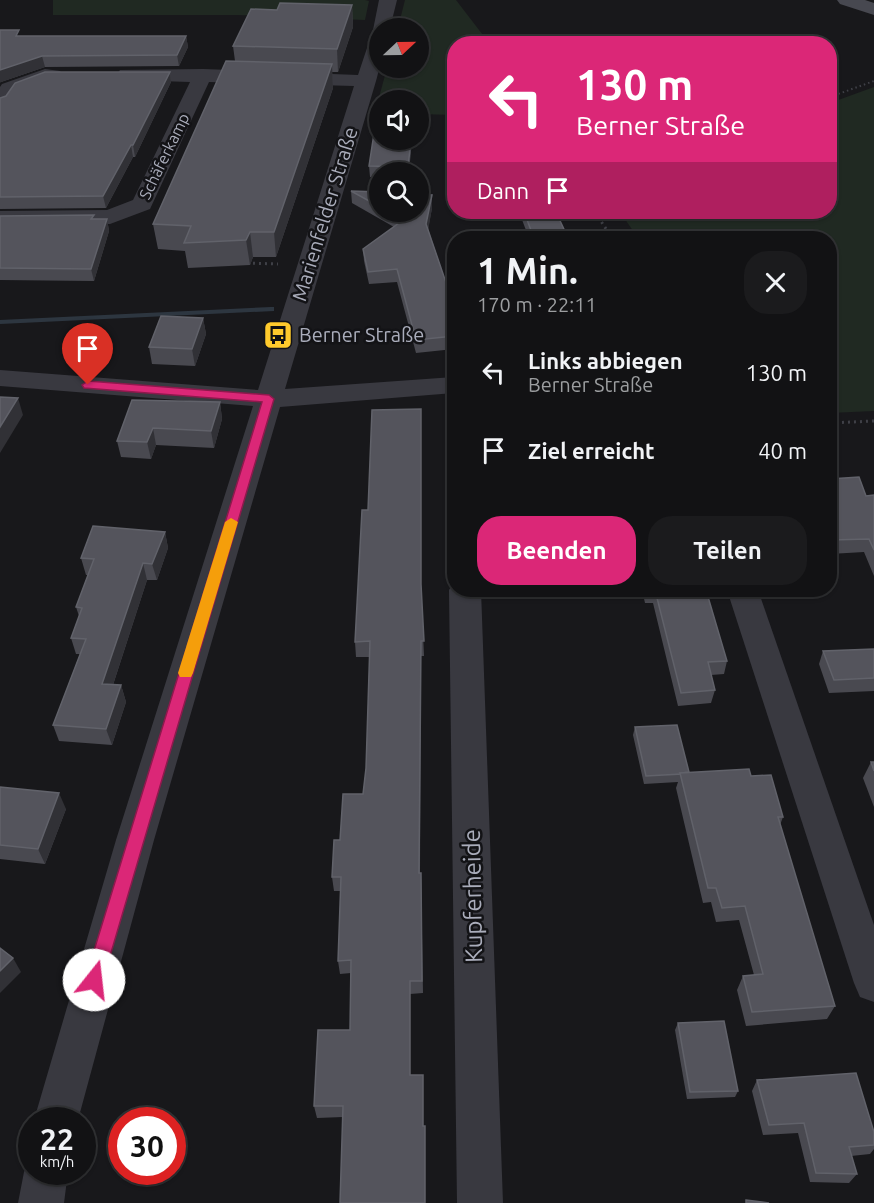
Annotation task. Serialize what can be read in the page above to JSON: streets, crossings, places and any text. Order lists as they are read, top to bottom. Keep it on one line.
{"streets":{"street":["Schäferkamp","Marienfelder Straße","Kupferheide"]},"places":{"bus stop":["Berner Straße"]},"north":"right","page":{"turn":["130 m","Berner Straße"],"then":"Dann","heading":["1 Min.","170 m · 22:11"],"list":[{"name":"Links abbiegen","note":"Berner Straße","value":"130 m"},{"name":"Ziel erreicht","value":"40 m"}],"buttons":["Beenden","Teilen"],"speed":"22 km/h","limit":"30"}}
